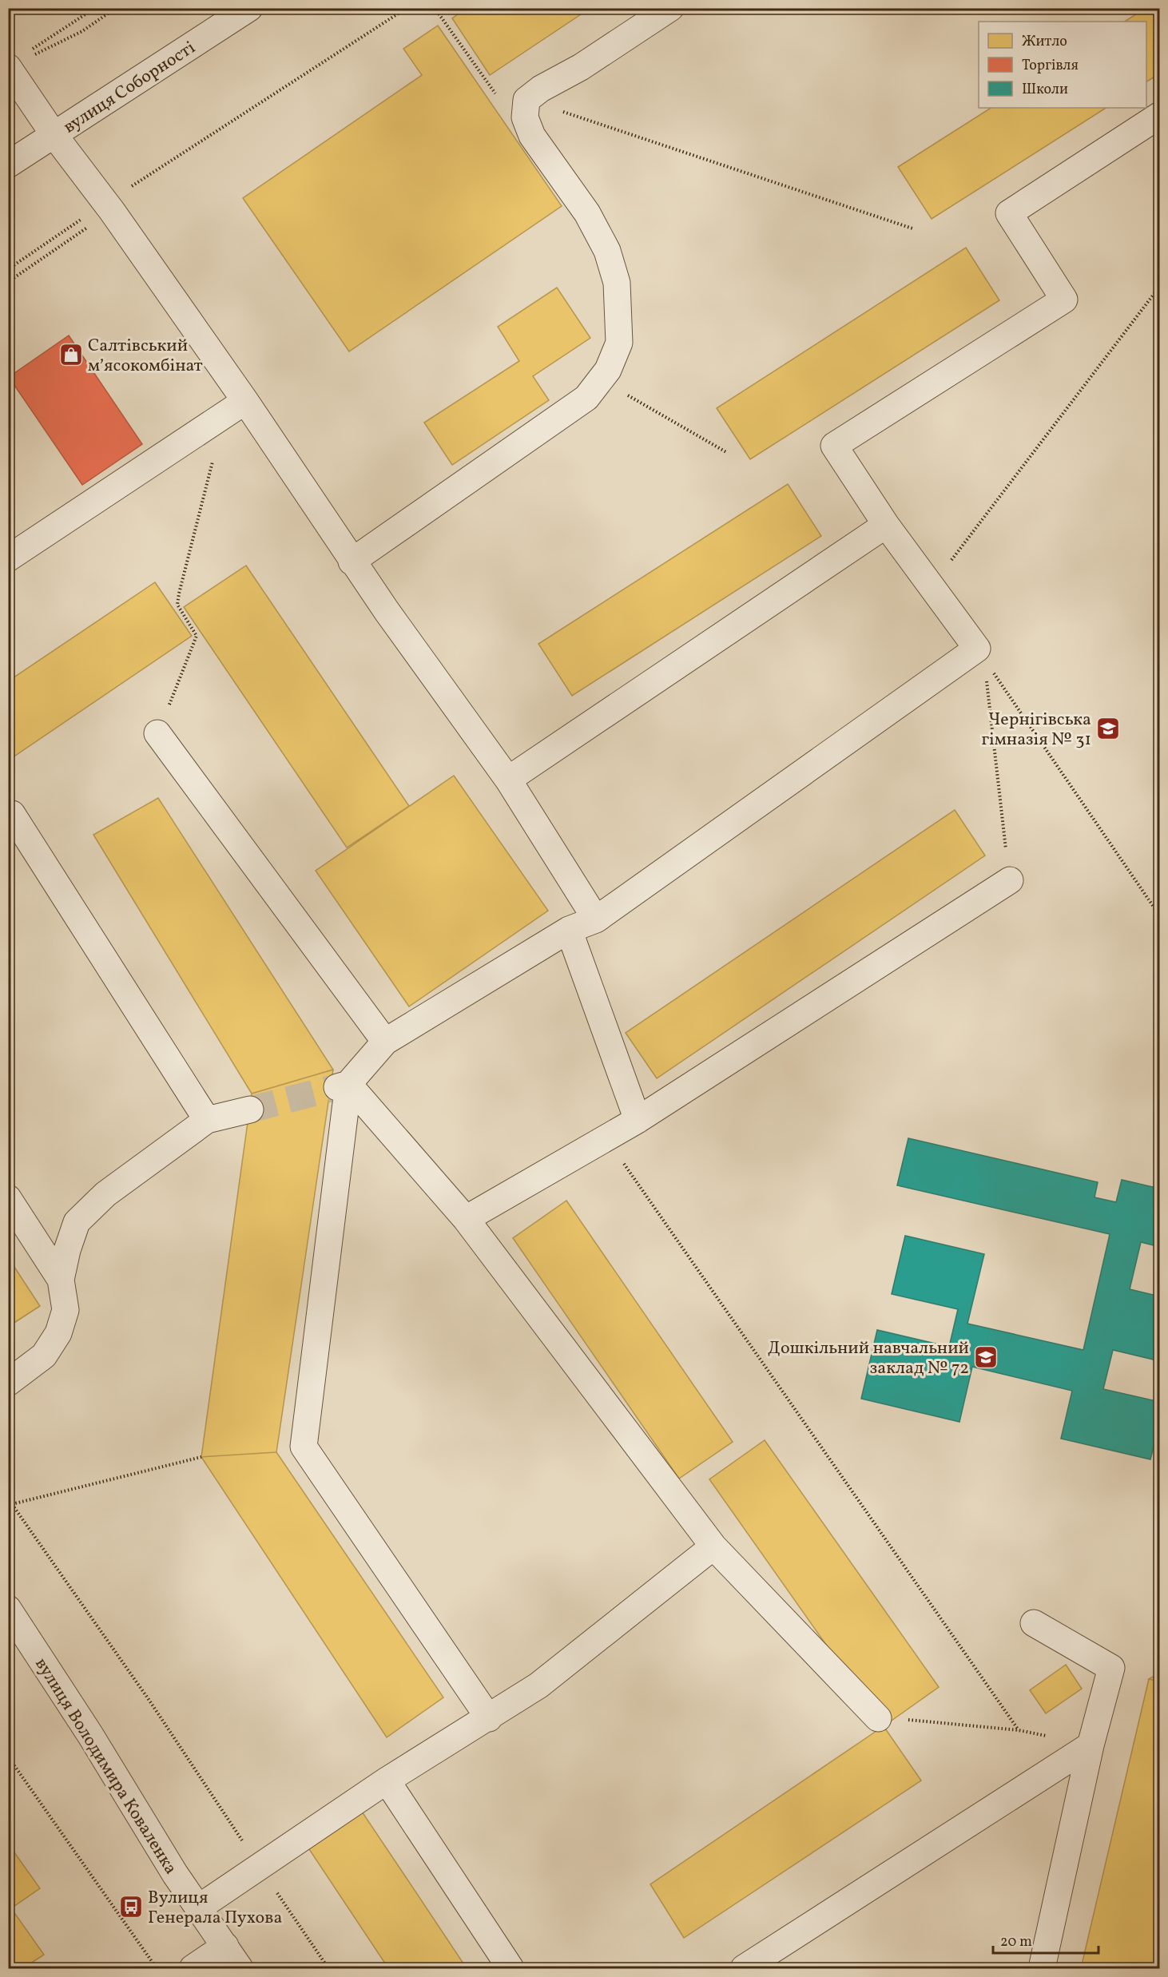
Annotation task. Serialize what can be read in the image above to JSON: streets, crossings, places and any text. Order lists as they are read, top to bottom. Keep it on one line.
{"streets":{"street":["вулиця Соборності","вулиця Володимира Коваленка"]},"places":{"shop":["Салтівський мʼясокомбінат"],"school or university":["Чернігівська гімназія № 31","Дошкільний навчальний заклад № 72"],"bus stop":["Вулиця Генерала Пухова"]},"legend":["Житло","Торгівля","Школи"],"scale_bar":"20 m"}
